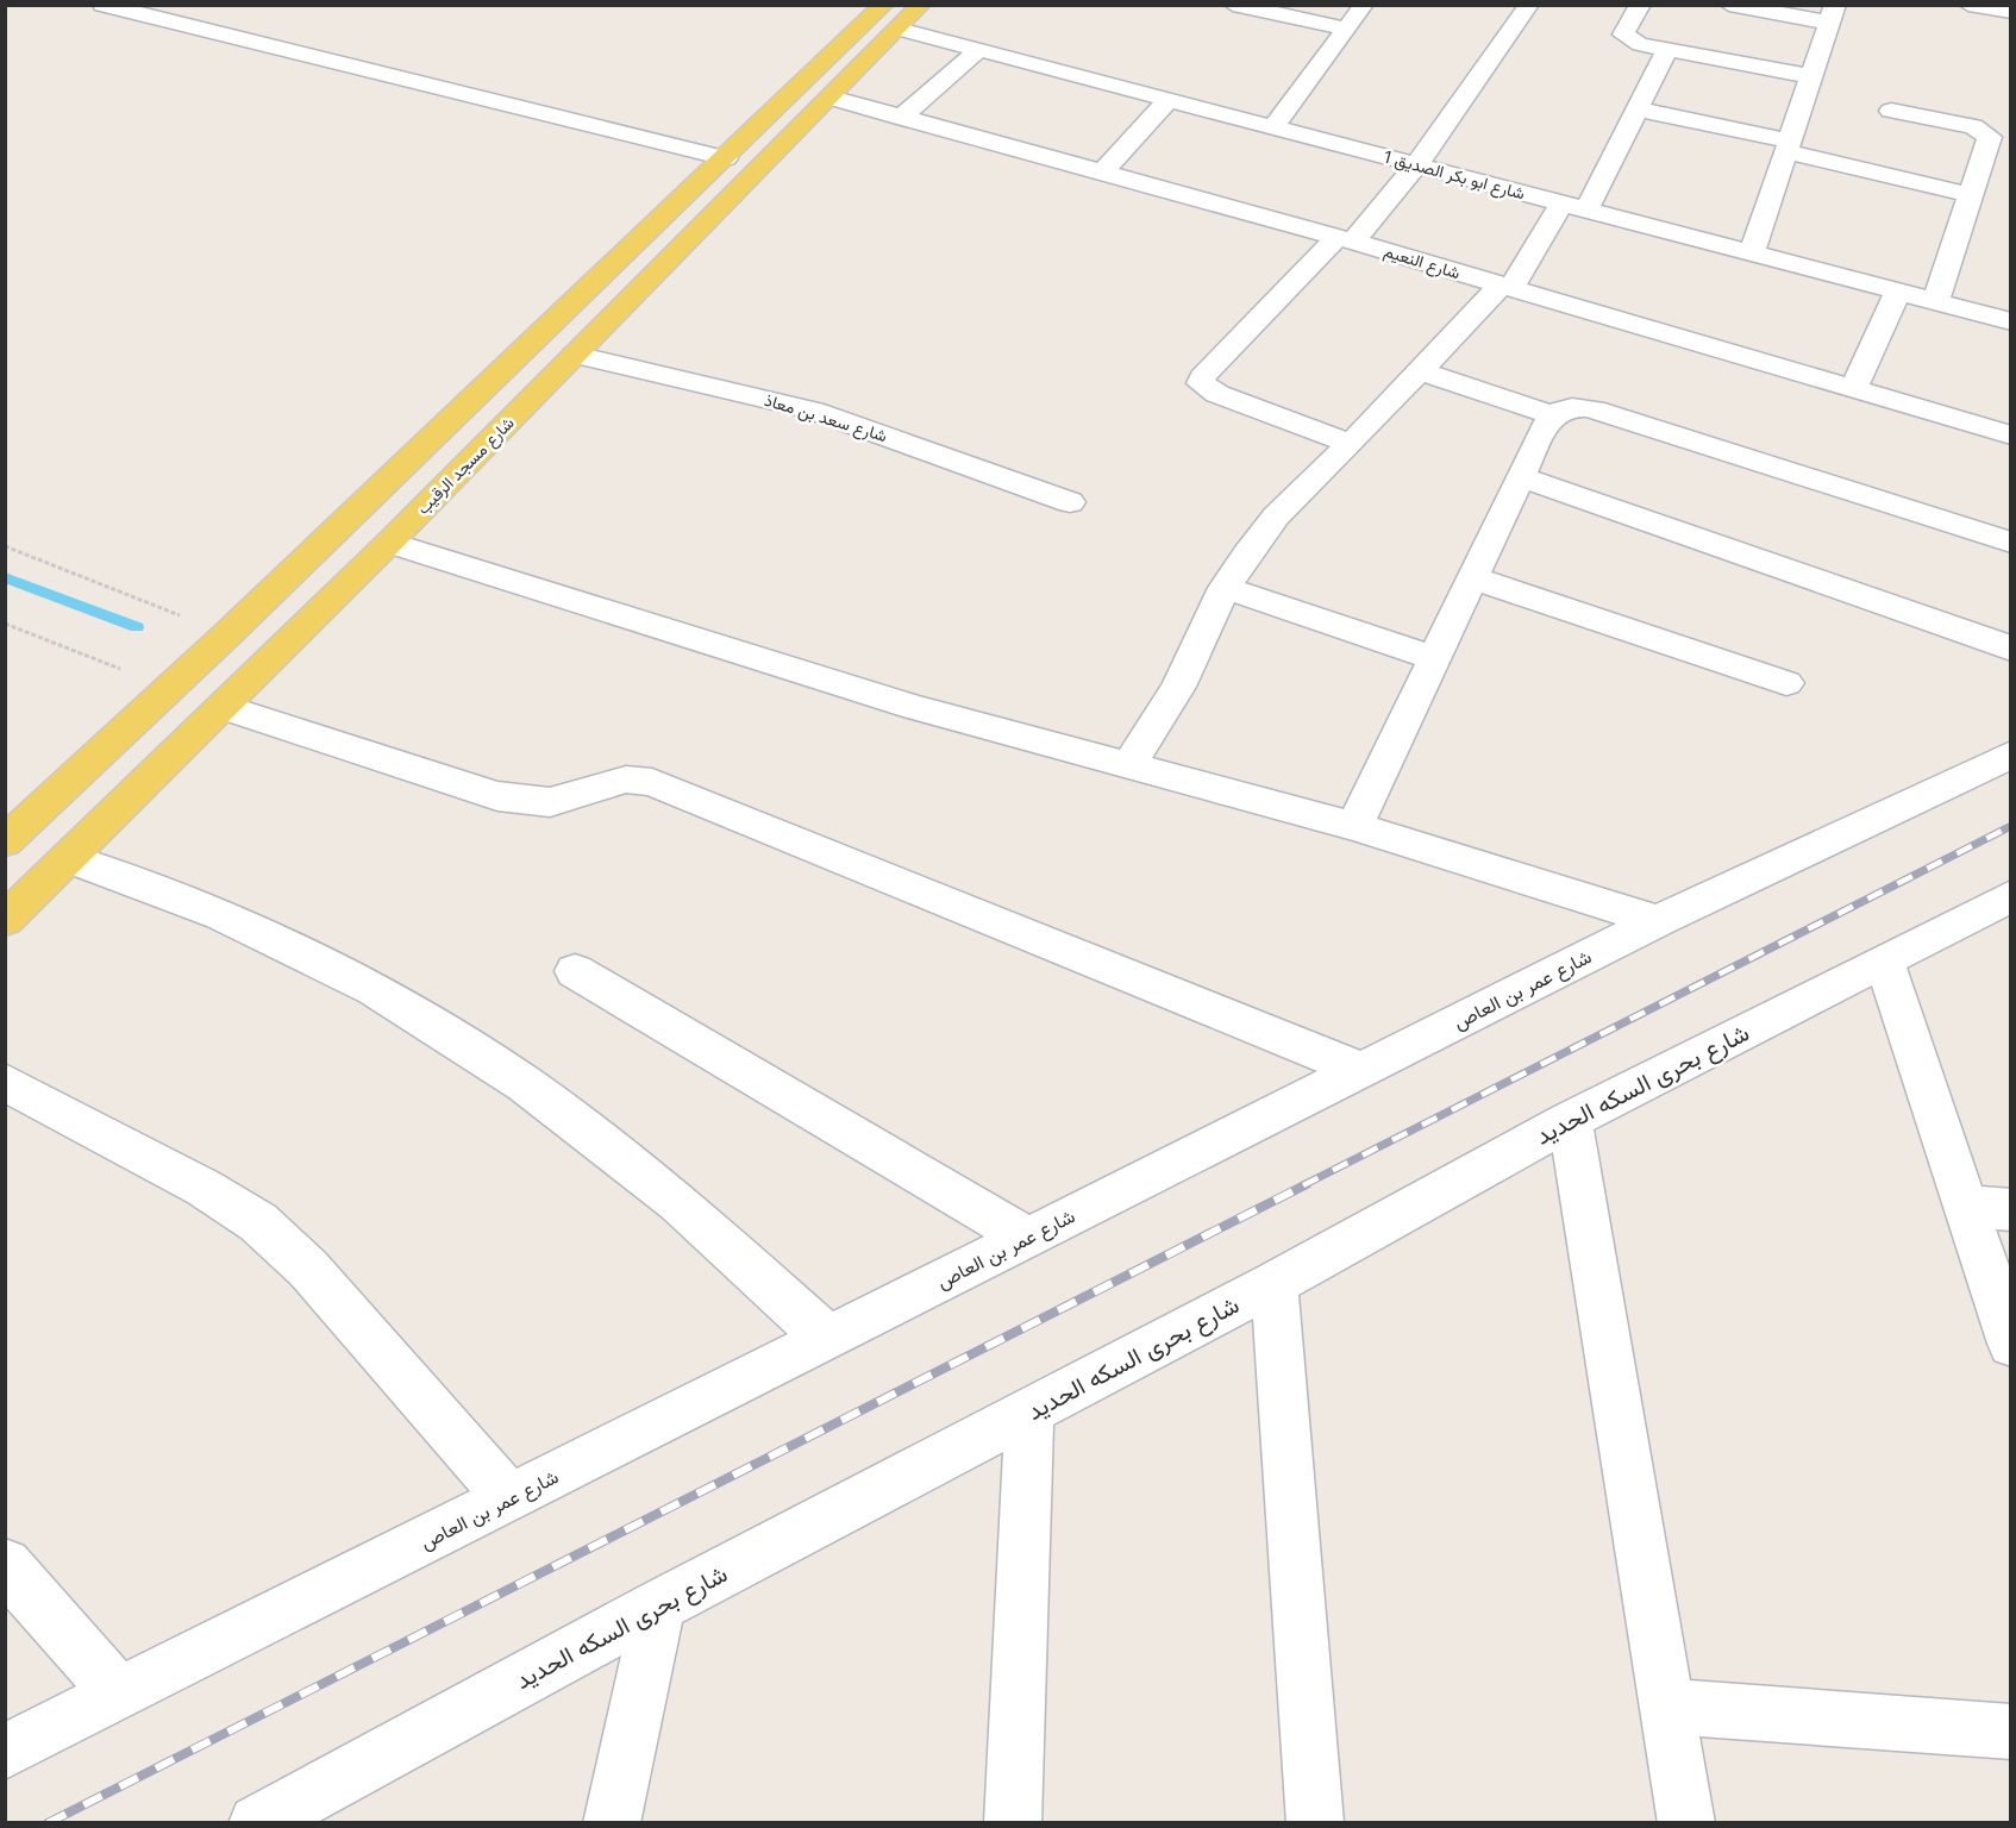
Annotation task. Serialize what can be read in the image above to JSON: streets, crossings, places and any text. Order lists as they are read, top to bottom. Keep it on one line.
{"streets":{"main road":["شارع مسجد الرقيب"],"street":["شارع ابو بكر الصديق 1","شارع النعيم","شارع سعد بن معاذ","شارع عمر بن العاص","شارع بحرى السكه الحديد"]},"crossings":[["شارع ابو بكر الصديق 1","شارع مسجد الرقيب"],["شارع النعيم","شارع مسجد الرقيب"],["شارع سعد بن معاذ","شارع مسجد الرقيب"]]}
